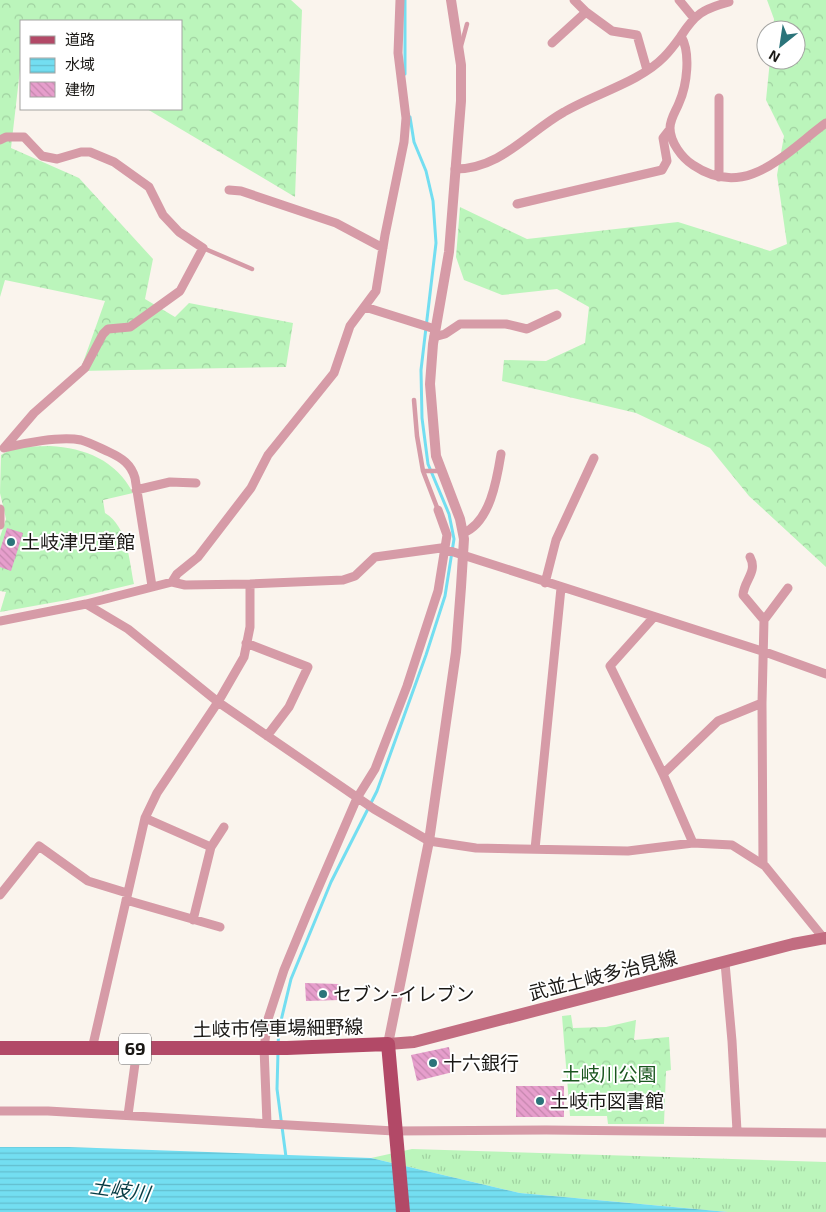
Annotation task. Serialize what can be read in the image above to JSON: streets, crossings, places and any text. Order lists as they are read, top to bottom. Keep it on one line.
{"streets":{"main road":["武並土岐多治見線","土岐市停車場細野線","69"]},"crossings":[["武並土岐多治見線","土岐市停車場細野線"]],"water":["土岐川"],"parks":["土岐川公園"],"places":["土岐津児童館","セブン-イレブン","十六銀行","土岐市図書館"],"legend":["道路","水域","建物"],"north":"bottom left"}
